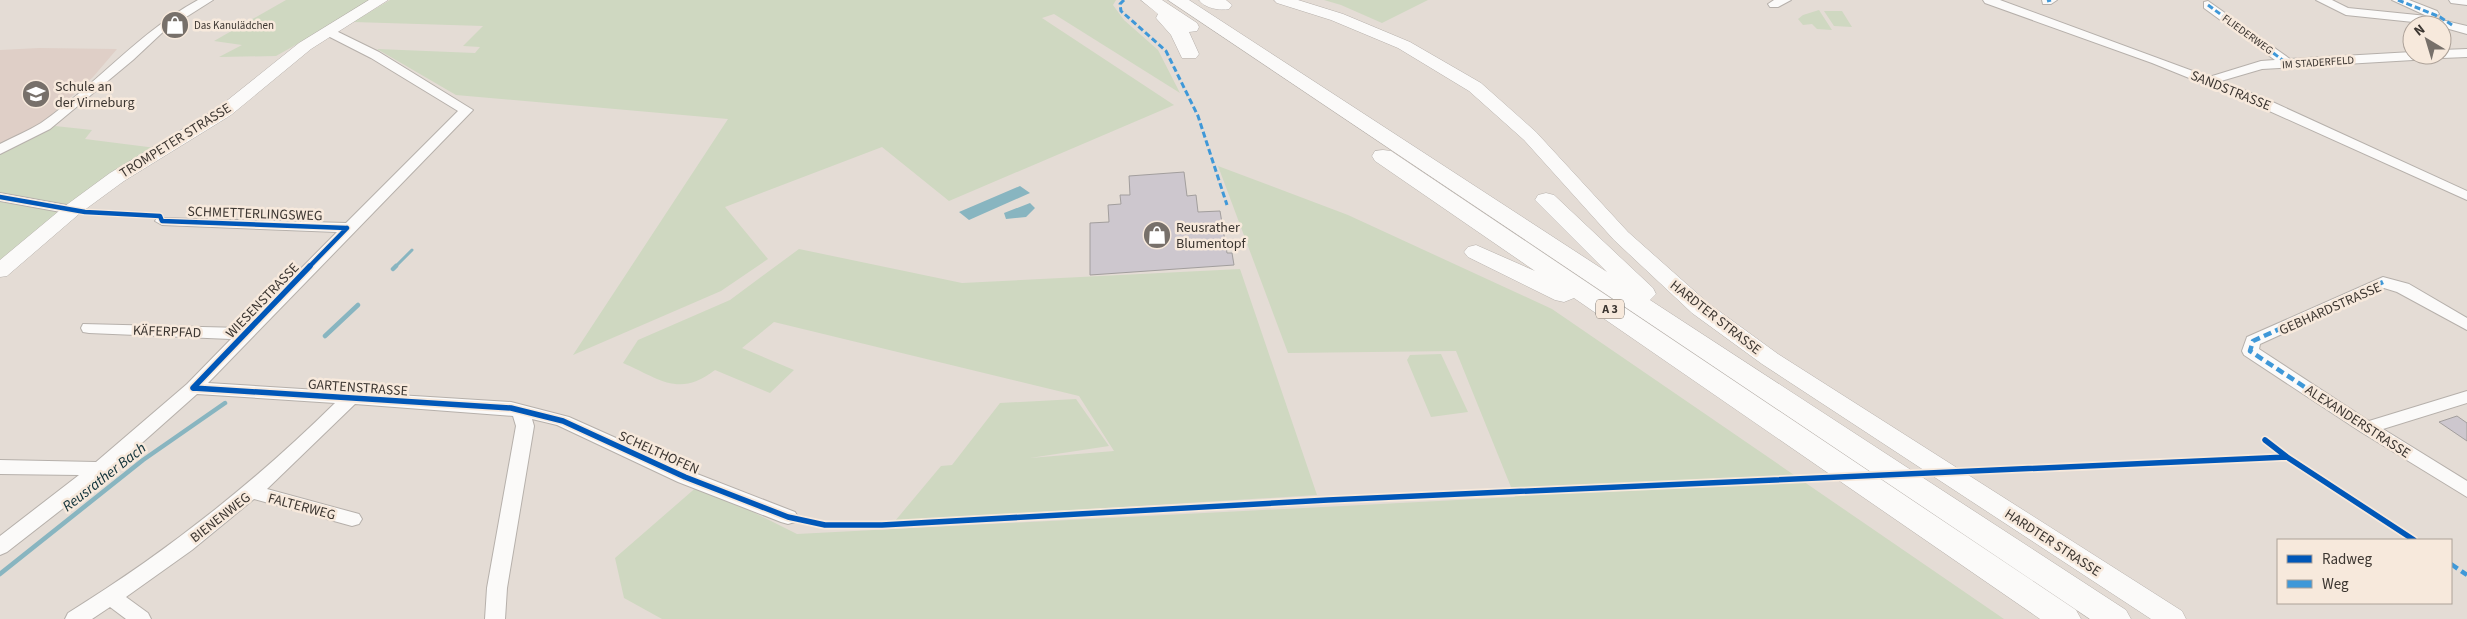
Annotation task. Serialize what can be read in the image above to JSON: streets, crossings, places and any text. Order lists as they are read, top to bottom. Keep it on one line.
{"streets":{"highway":["A 3"],"main road":["TROMPETER STRASSE","HARDTER STRASSE"],"street":["FLIEDERWEG","IM STADERFELD","SANDSTRASSE","SCHMETTERLINGSWEG","WIESENSTRASSE","GEBHARDSTRASSE","KÄFERPFAD","GARTENSTRASSE","ALEXANDERSTRASSE","SCHELTHOFEN","FALTERWEG","BIENENWEG"]},"crossings":[["FLIEDERWEG","IM STADERFELD"],["IM STADERFELD","SANDSTRASSE"],["TROMPETER STRASSE","WIESENSTRASSE"],["SCHMETTERLINGSWEG","WIESENSTRASSE"],["WIESENSTRASSE","KÄFERPFAD"],["WIESENSTRASSE","GARTENSTRASSE"],["GEBHARDSTRASSE","ALEXANDERSTRASSE"],["GARTENSTRASSE","SCHELTHOFEN"],["GARTENSTRASSE","BIENENWEG"],["FALTERWEG","BIENENWEG"]],"water":["Reusrather Bach"],"places":{"shop":["Das Kanulädchen","Reusrather Blumentopf"],"school or university":["Schule an der Virneburg"]},"legend":["Radweg","Weg"],"north":"top left"}
